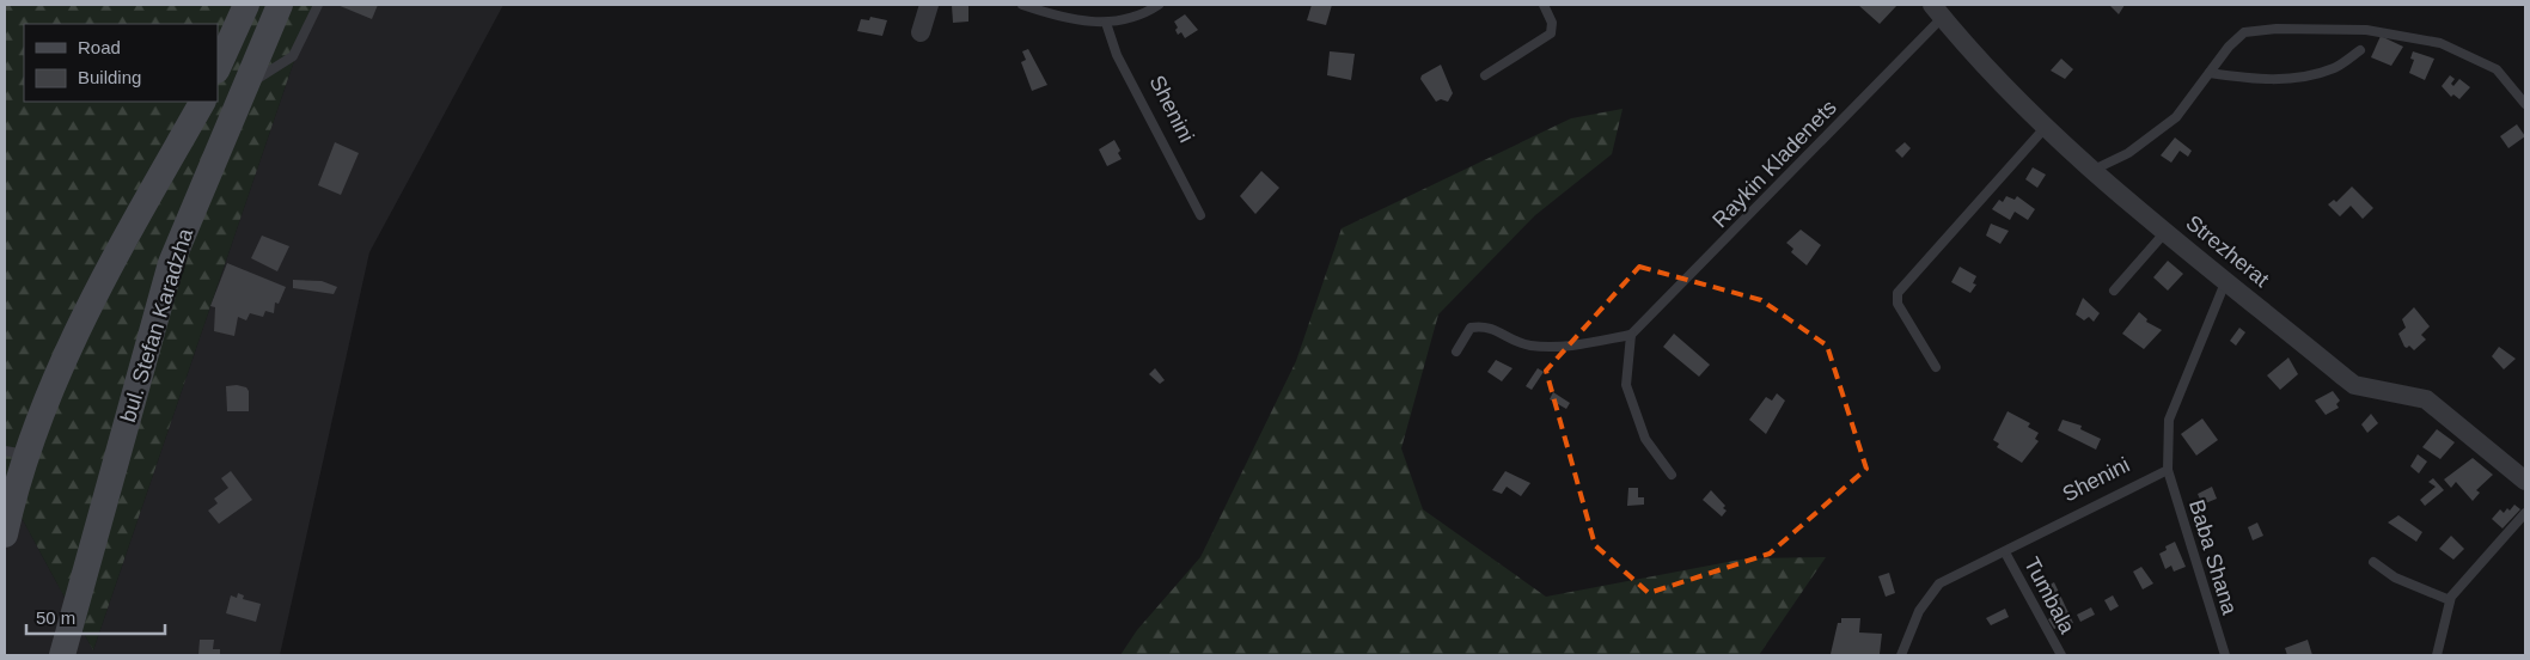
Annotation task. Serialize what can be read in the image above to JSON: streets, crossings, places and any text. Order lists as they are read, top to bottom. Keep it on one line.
{"streets":{"main road":["bul. Stefan Karadzha"],"street":["Strezherat"],"lane":["Shenini","Raykin Kladenets","Baba Shana","Tumbala"]},"crossings":[["Shenini","Baba Shana"],["Shenini","Tumbala"],["Raykin Kladenets","Strezherat"]],"legend":["Road","Building"],"scale_bar":"50 m"}
